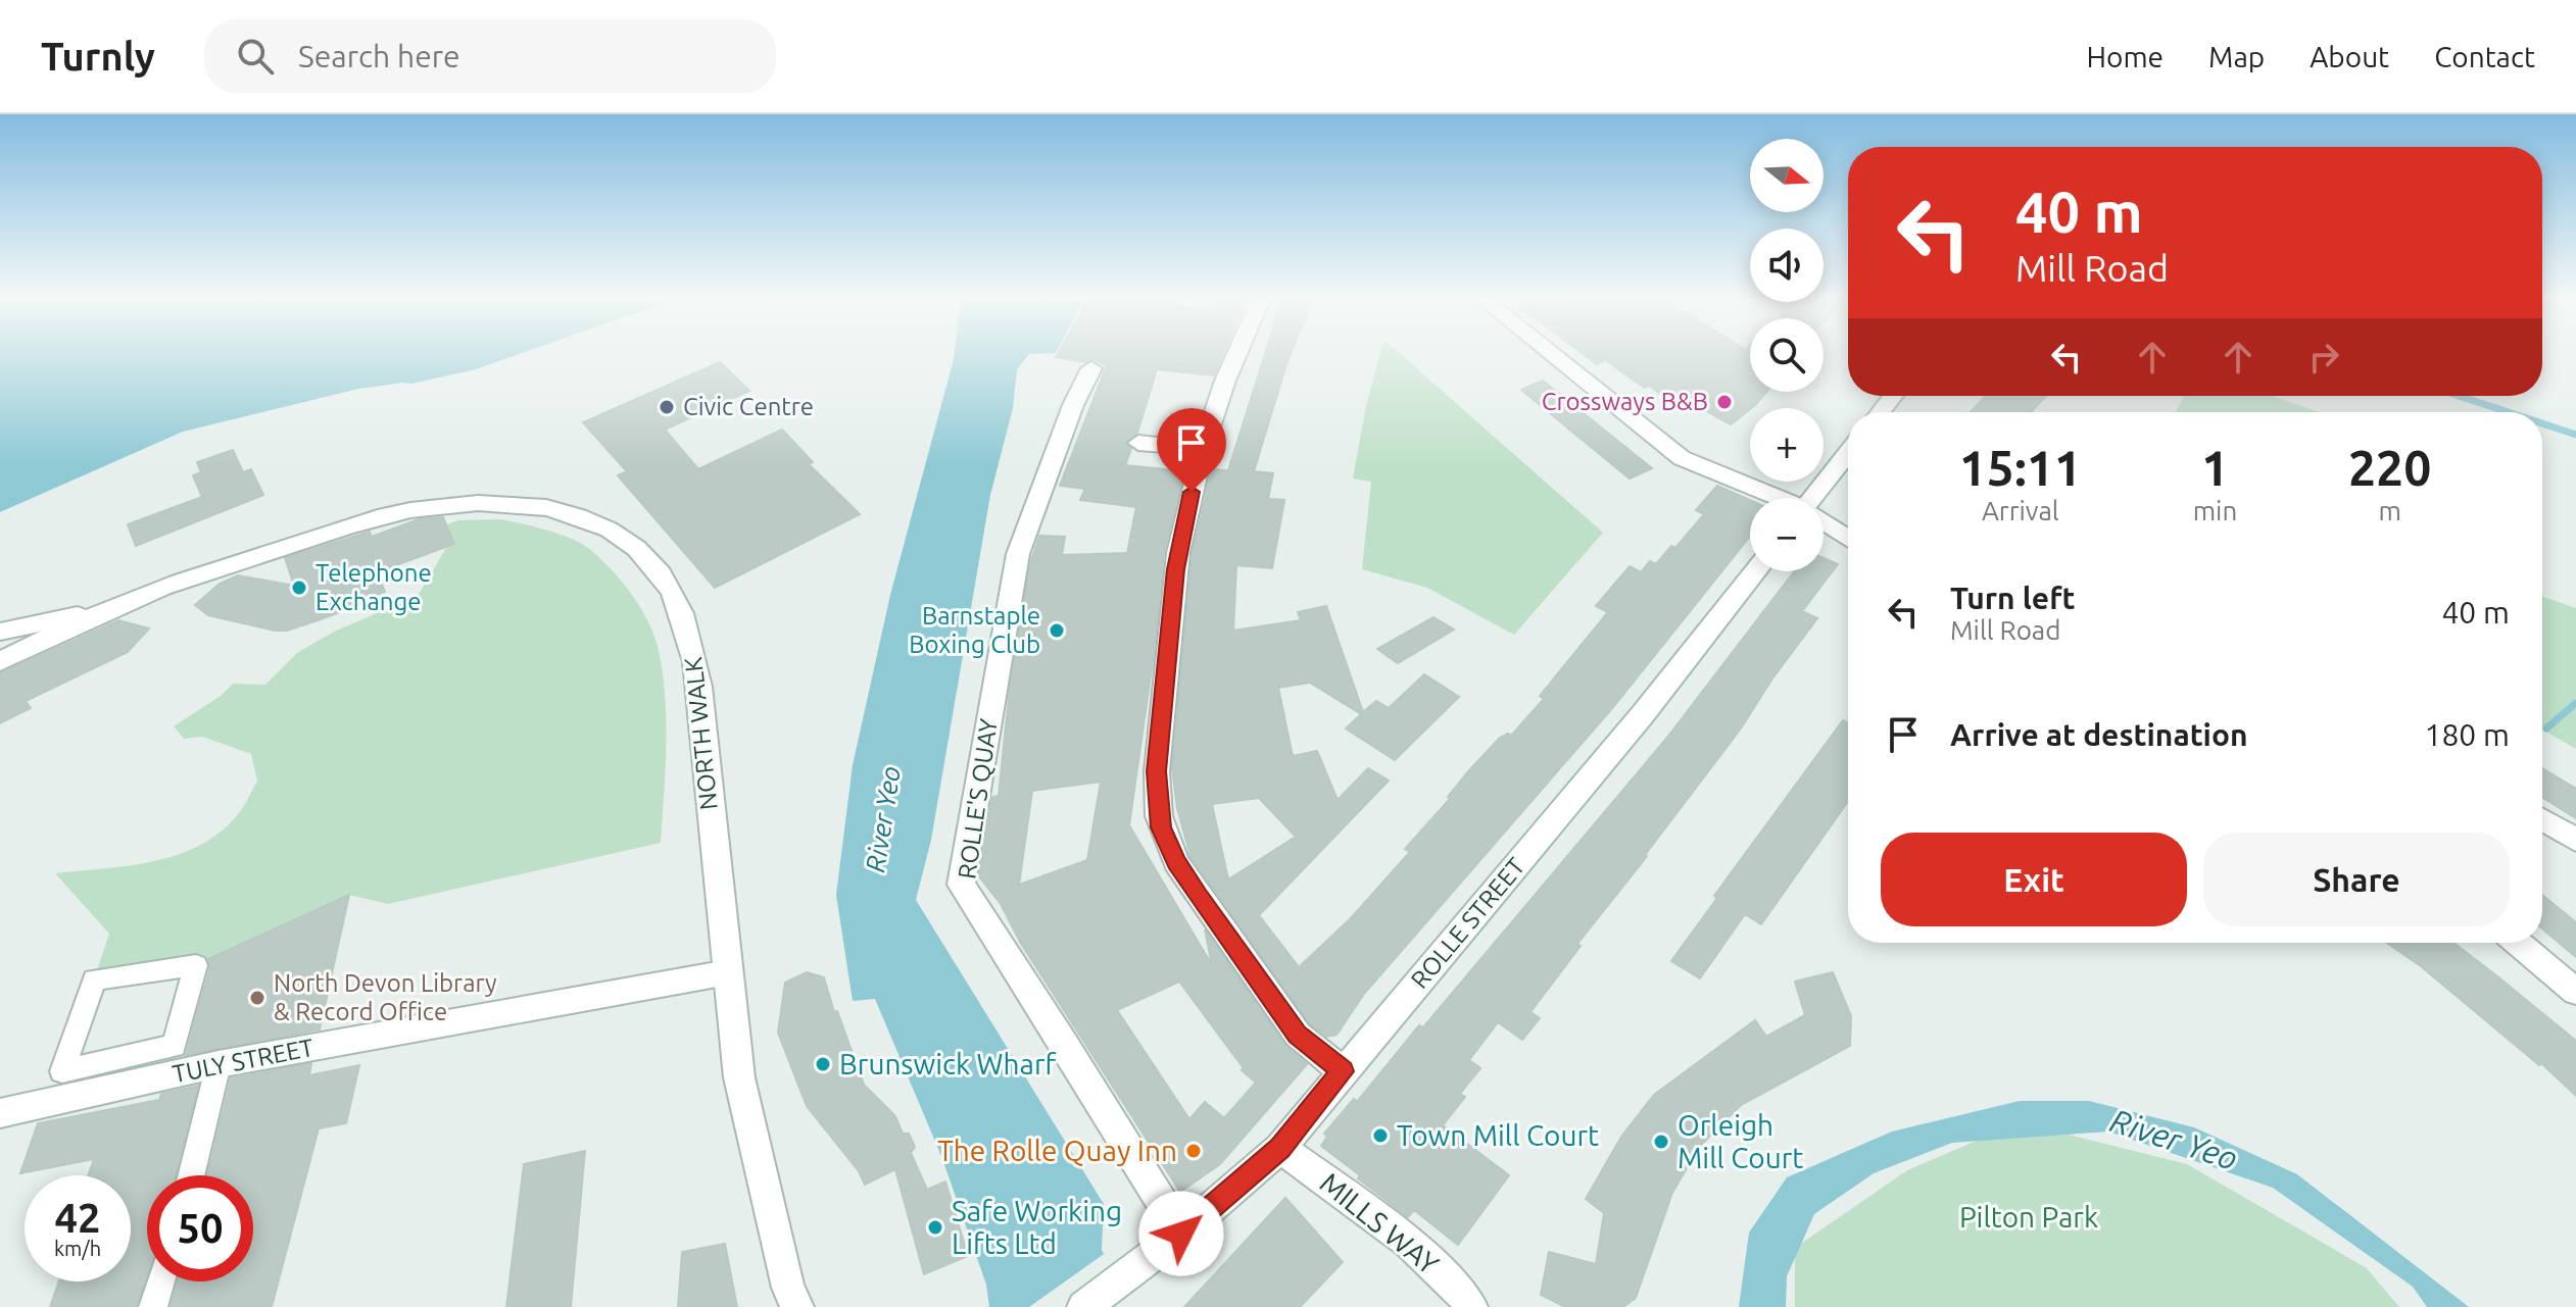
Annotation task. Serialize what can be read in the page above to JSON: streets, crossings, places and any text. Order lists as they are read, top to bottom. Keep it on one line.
{"streets":{"street":["NORTH WALK","ROLLE'S QUAY","ROLLE STREET","TULY STREET","MILLS WAY"]},"crossings":[["NORTH WALK","TULY STREET"],["ROLLE'S QUAY","ROLLE STREET"],["ROLLE STREET","MILLS WAY"]],"water":["River Yeo"],"parks":["Pilton Park"],"places":["Crossways B&B","Civic Centre","Telephone Exchange","Barnstaple Boxing Club","North Devon Library & Record Office","Brunswick Wharf","Town Mill Court","Orleigh Mill Court","The Rolle Quay Inn","Safe Working Lifts Ltd"],"north":"right","page":{"header":"Turnly","search":"Search here","nav":["Home","Map","About","Contact"],"map_buttons":["+","−"],"turn":["40 m","Mill Road"],"eta":["15:11","Arrival","1","min","220","m"],"list":[{"name":"Turn left","note":"Mill Road","value":"40 m"},{"name":"Arrive at destination","value":"180 m"}],"buttons":["Exit","Share"],"speed":"42 km/h","limit":"50"}}
